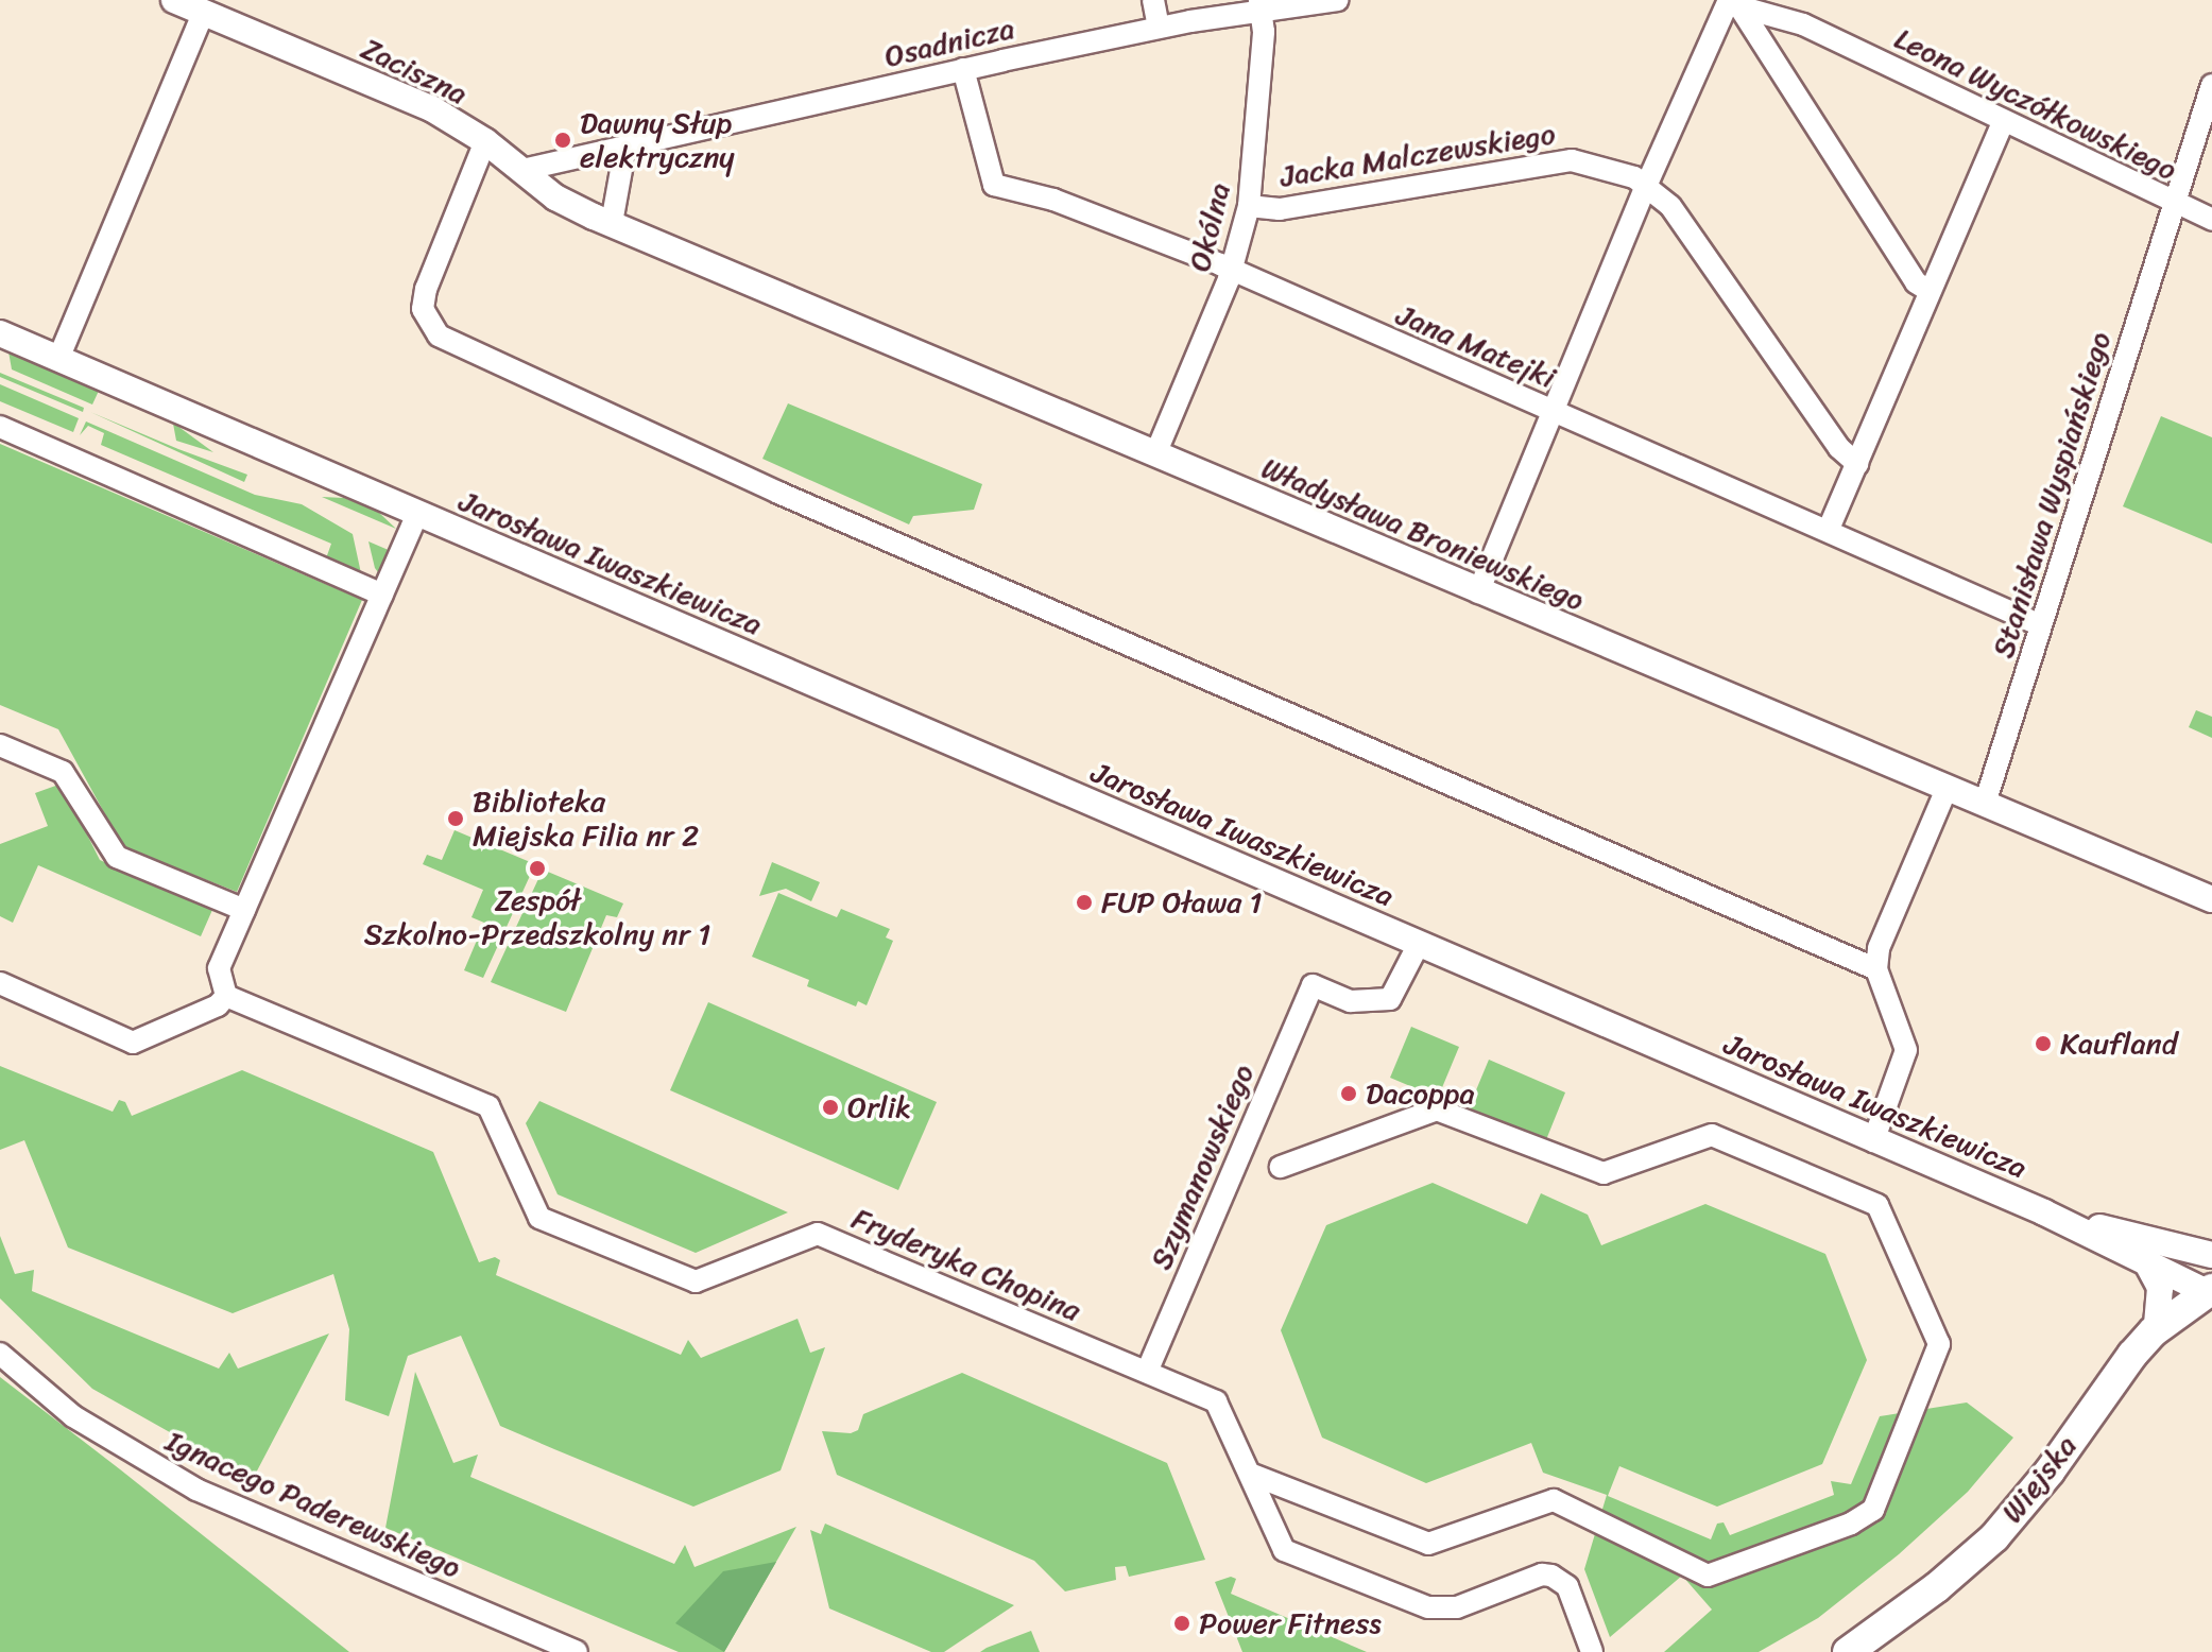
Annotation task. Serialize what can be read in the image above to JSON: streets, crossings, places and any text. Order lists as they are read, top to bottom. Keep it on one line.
{"streets":{"main road":["Wiejska"],"street":["Osadnicza","Zaciszna","Leona Wyczółkowskiego","Jacka Malczewskiego","Okólna","Jana Matejki","Stanisława Wyspiańskiego","Władysława Broniewskiego","Jarosława Iwaszkiewicza","Szymanowskiego","Fryderyka Chopina","Ignacego Paderewskiego"]},"crossings":[["Osadnicza","Okólna"],["Osadnicza","Jana Matejki"],["Zaciszna","Władysława Broniewskiego"],["Leona Wyczółkowskiego","Stanisława Wyspiańskiego"],["Jacka Malczewskiego","Okólna"],["Okólna","Jana Matejki"],["Okólna","Władysława Broniewskiego"],["Jana Matejki","Stanisława Wyspiańskiego"],["Stanisława Wyspiańskiego","Władysława Broniewskiego"],["Jarosława Iwaszkiewicza","Szymanowskiego"],["Jarosława Iwaszkiewicza","Fryderyka Chopina"],["Jarosława Iwaszkiewicza","Wiejska"],["Szymanowskiego","Fryderyka Chopina"]],"places":["Dawny Słup elektryczny","Biblioteka Miejska Filia nr 2","Zespół Szkolno-Przedszkolny nr 1","FUP Oława 1","Kaufland","Dacoppa","Orlik","Power Fitness"]}
